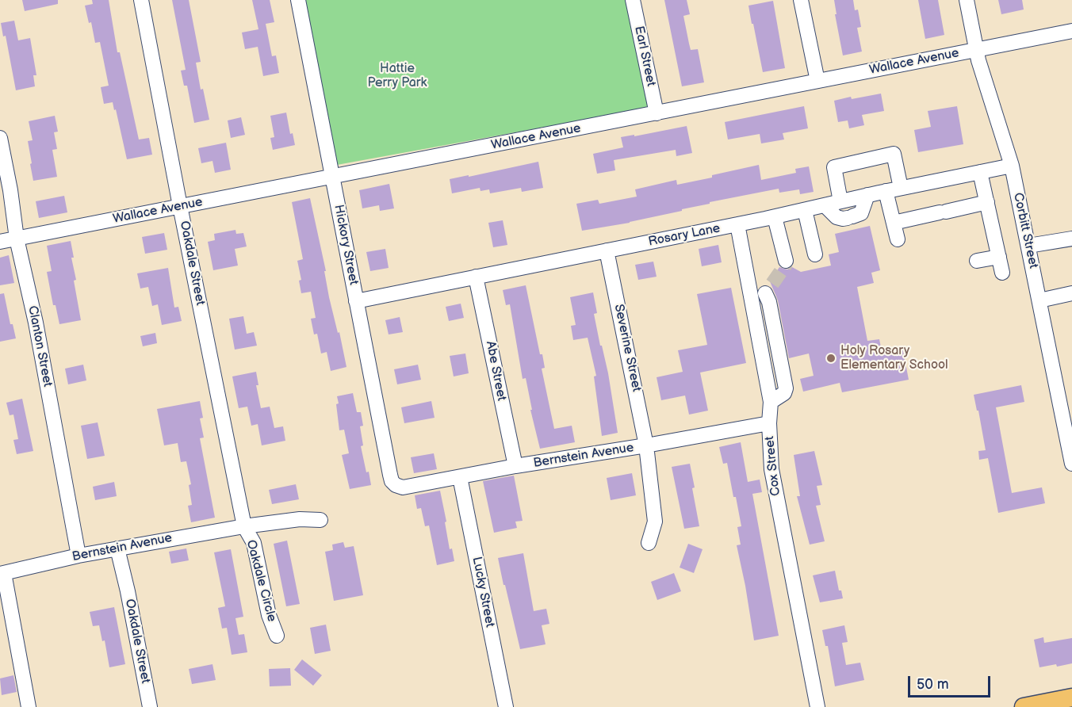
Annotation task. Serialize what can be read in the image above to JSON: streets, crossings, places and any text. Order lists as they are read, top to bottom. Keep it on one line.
{"streets":{"street":["Earl Street","Wallace Avenue","Corbitt Street","Rosary Lane","Hickory Street","Oakdale Street","Clanton Street","Severine Street","Abe Street","Bernstein Avenue","Cox Street","Oakdale Circle","Lucky Street"]},"crossings":[["Earl Street","Wallace Avenue"],["Wallace Avenue","Corbitt Street"],["Wallace Avenue","Hickory Street"],["Wallace Avenue","Oakdale Street"],["Wallace Avenue","Clanton Street"],["Corbitt Street","Rosary Lane"],["Rosary Lane","Hickory Street"],["Rosary Lane","Severine Street"],["Rosary Lane","Abe Street"],["Rosary Lane","Cox Street"],["Hickory Street","Bernstein Avenue"],["Oakdale Street","Bernstein Avenue"],["Oakdale Street","Oakdale Circle"],["Clanton Street","Bernstein Avenue"],["Severine Street","Bernstein Avenue"],["Abe Street","Bernstein Avenue"],["Bernstein Avenue","Cox Street"],["Bernstein Avenue","Oakdale Circle"],["Bernstein Avenue","Lucky Street"]],"parks":["Hattie Perry Park"],"places":["Holy Rosary Elementary School"],"scale_bar":"50 m"}
